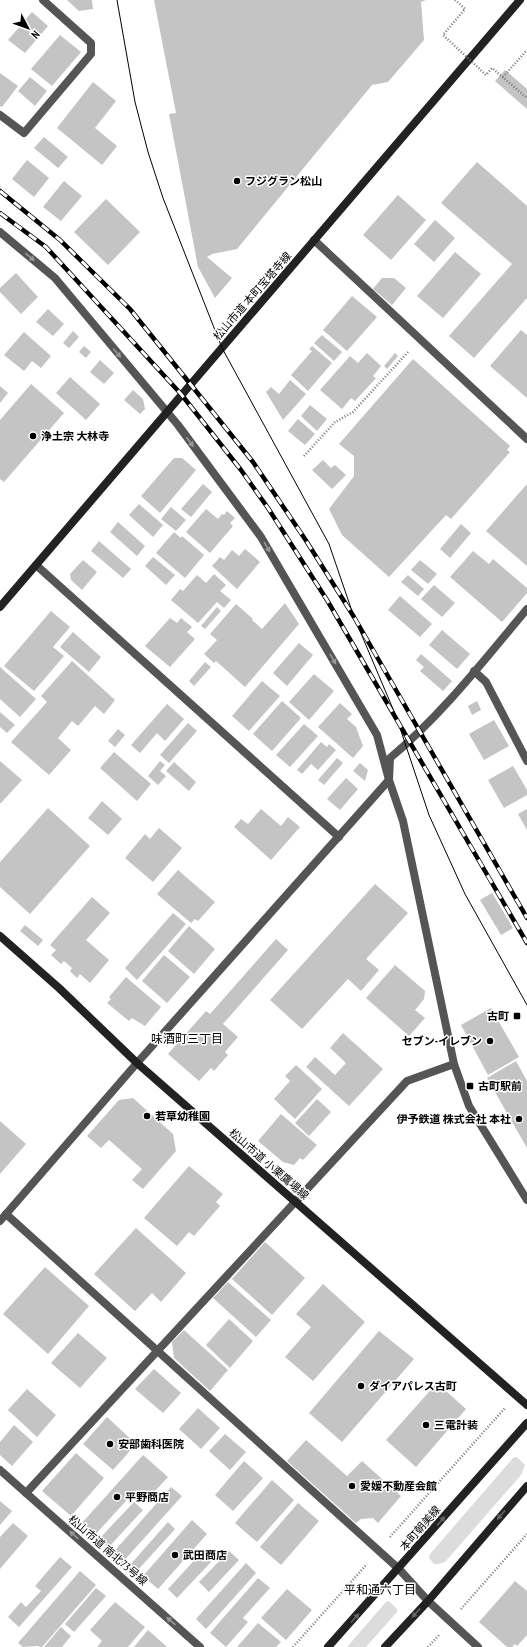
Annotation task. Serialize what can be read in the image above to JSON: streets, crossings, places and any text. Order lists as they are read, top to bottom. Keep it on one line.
{"streets":{"street":["松山市道 本町宝塔寺線","松山市道 小栗鷹場線","本町朝美線","松山市道 南北73号線"]},"one_way":["松山市道 南北73号線"],"districts":["味酒町三丁目","平和通六丁目"],"places":{"other":["フジグラン松山","浄土宗 大林寺","セブン-イレブン","若草幼稚園","伊予鉄道 株式会社 本社","ダイアパレス古町","三電計装","安部歯科医院","愛媛不動産会館","平野商店","武田商店"],"transit":["古町","古町駅前"]},"north":"bottom right"}
